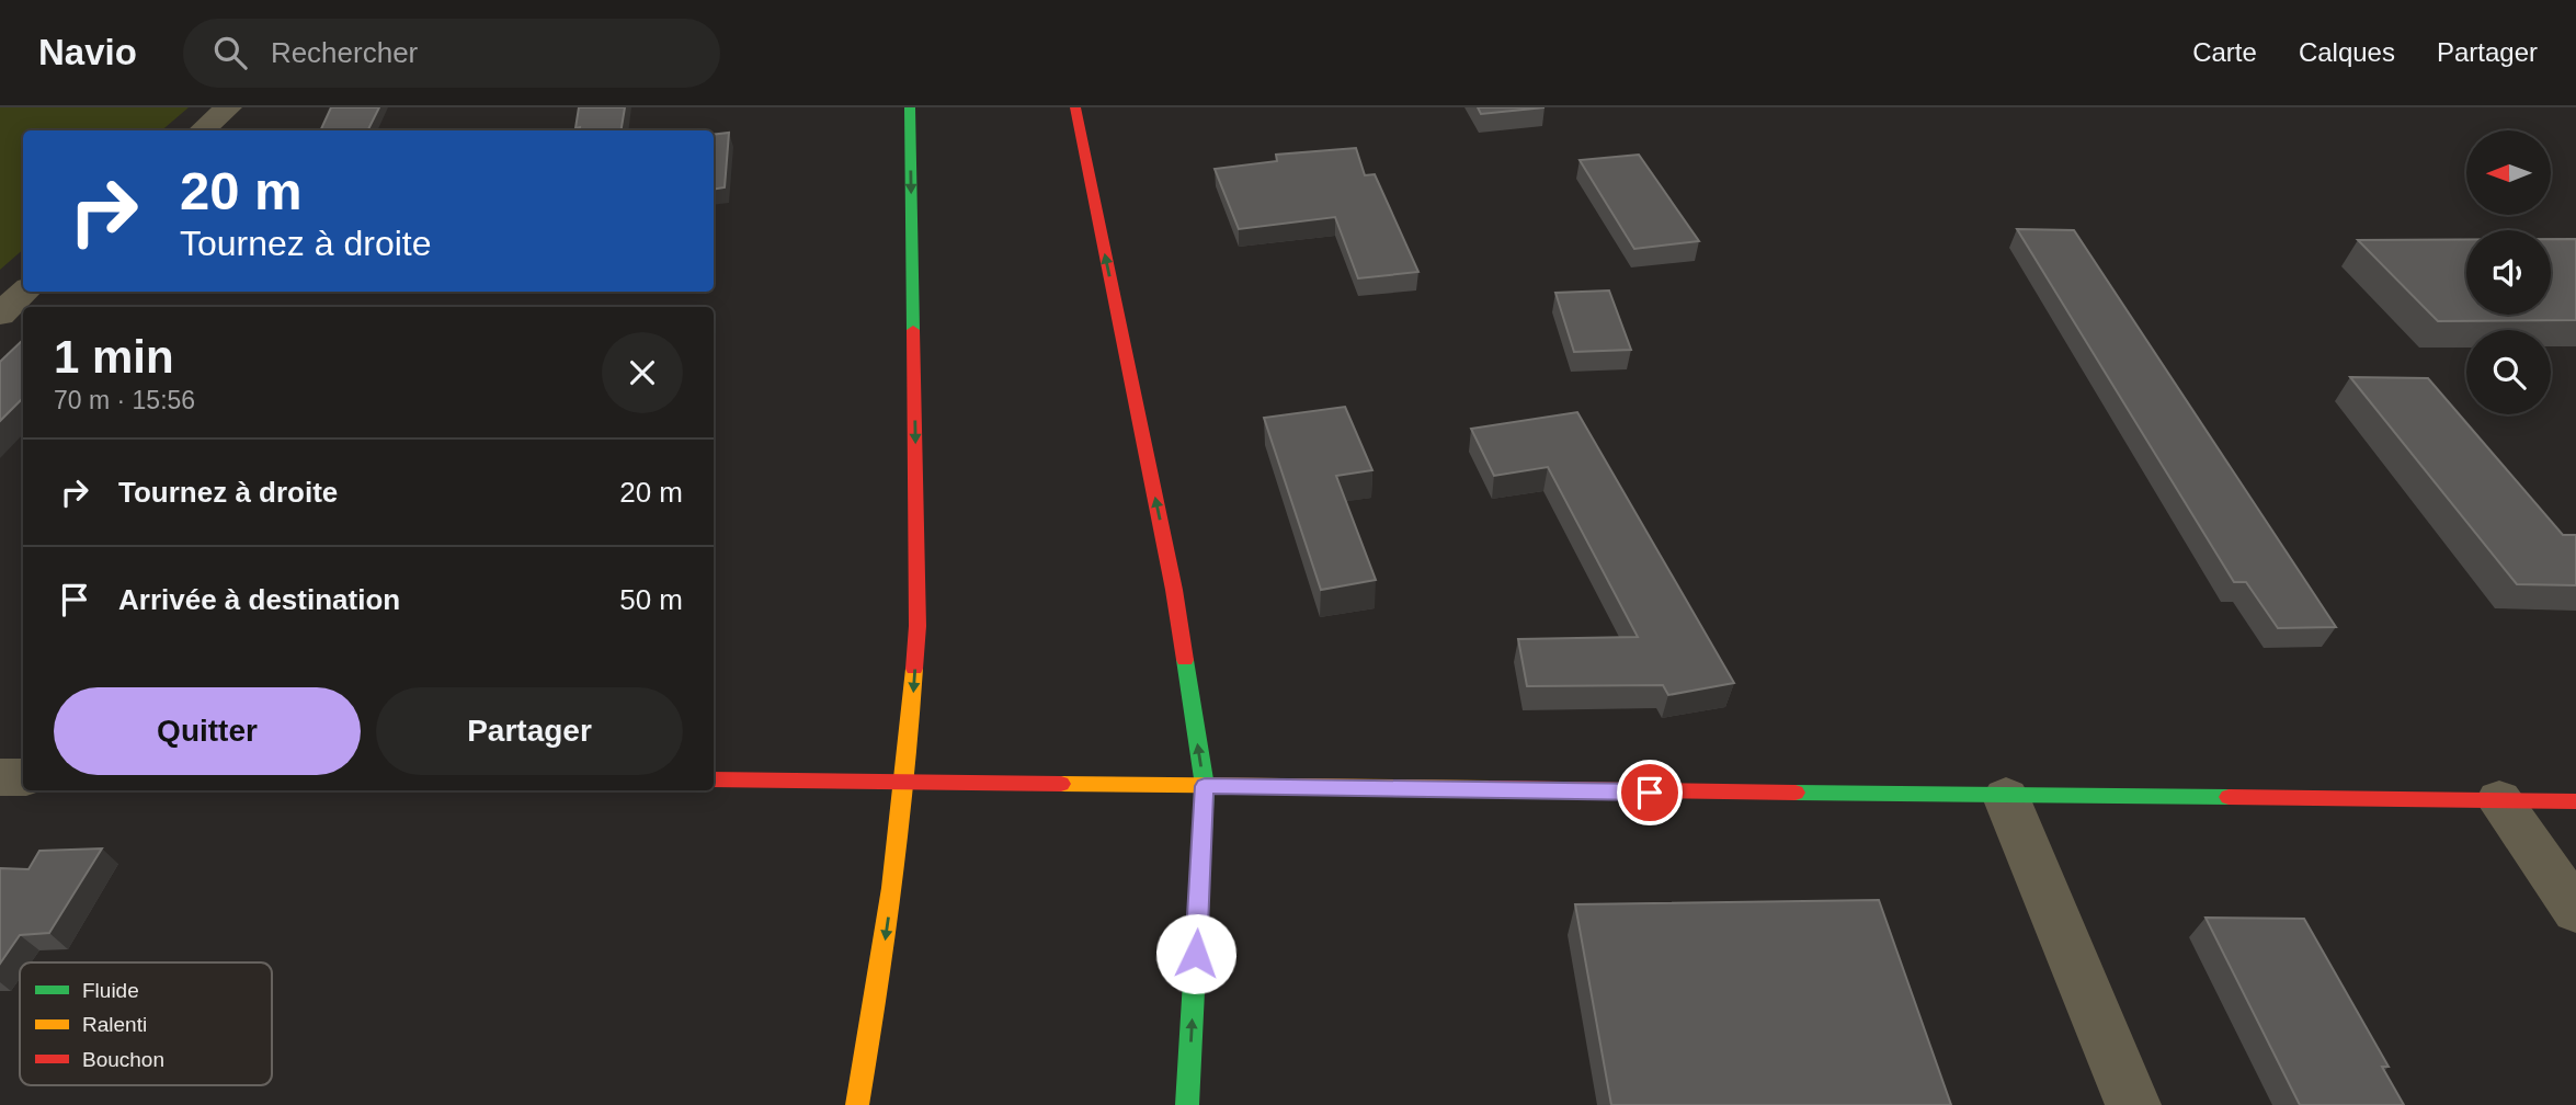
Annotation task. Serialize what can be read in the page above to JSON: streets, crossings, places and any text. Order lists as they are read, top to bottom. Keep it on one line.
{"legend":["Fluide","Ralenti","Bouchon"],"north":"left","page":{"header":"Navio","search":"Rechercher","nav":["Carte","Calques","Partager"],"turn":["20 m","Tournez à droite"],"heading":["1 min","70 m · 15:56"],"list":[{"name":"Tournez à droite","value":"20 m"},{"name":"Arrivée à destination","value":"50 m"}],"buttons":["Quitter","Partager"]}}
